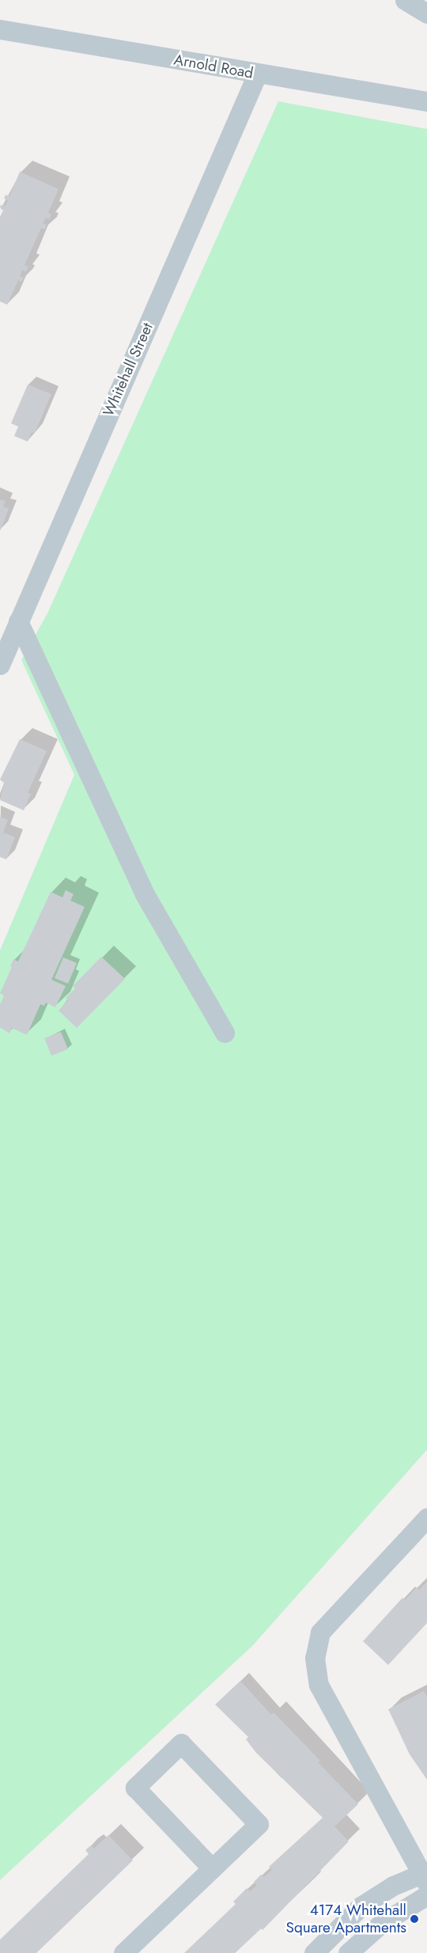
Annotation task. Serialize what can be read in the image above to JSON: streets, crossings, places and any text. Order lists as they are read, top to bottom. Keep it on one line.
{"streets":{"street":["Arnold Road","Whitehall Street"]},"crossings":[["Arnold Road","Whitehall Street"]],"places":["4174 Whitehall Square Apartments"]}
